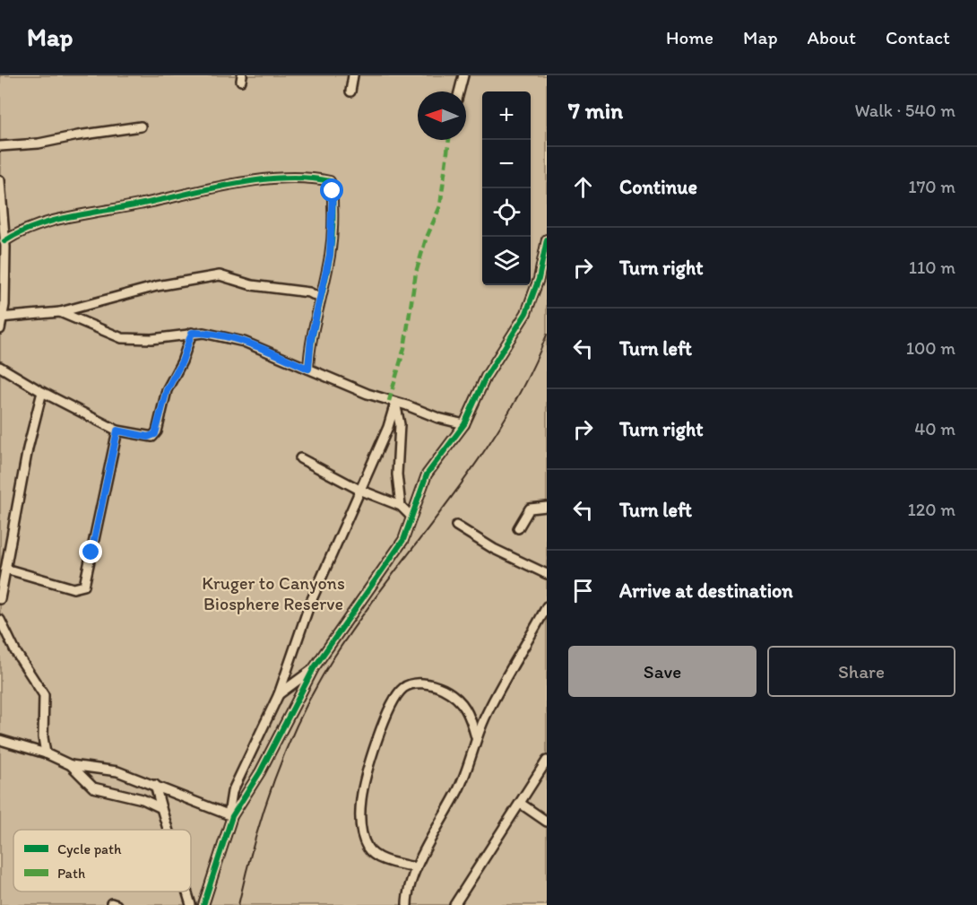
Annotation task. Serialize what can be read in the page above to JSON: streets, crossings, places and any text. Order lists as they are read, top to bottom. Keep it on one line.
{"parks":["Kruger to Canyons Biosphere Reserve"],"legend":["Cycle path","Path"],"north":"left","page":{"header":"Map","nav":["Home","Map","About","Contact"],"heading":["7 min","Walk · 540 m"],"map_buttons":["+","−"],"list":[["Continue","170 m"],["Turn right","110 m"],["Turn left","100 m"],["Turn right","40 m"],["Turn left","120 m"],"Arrive at destination"],"buttons":["Save","Share"]}}
